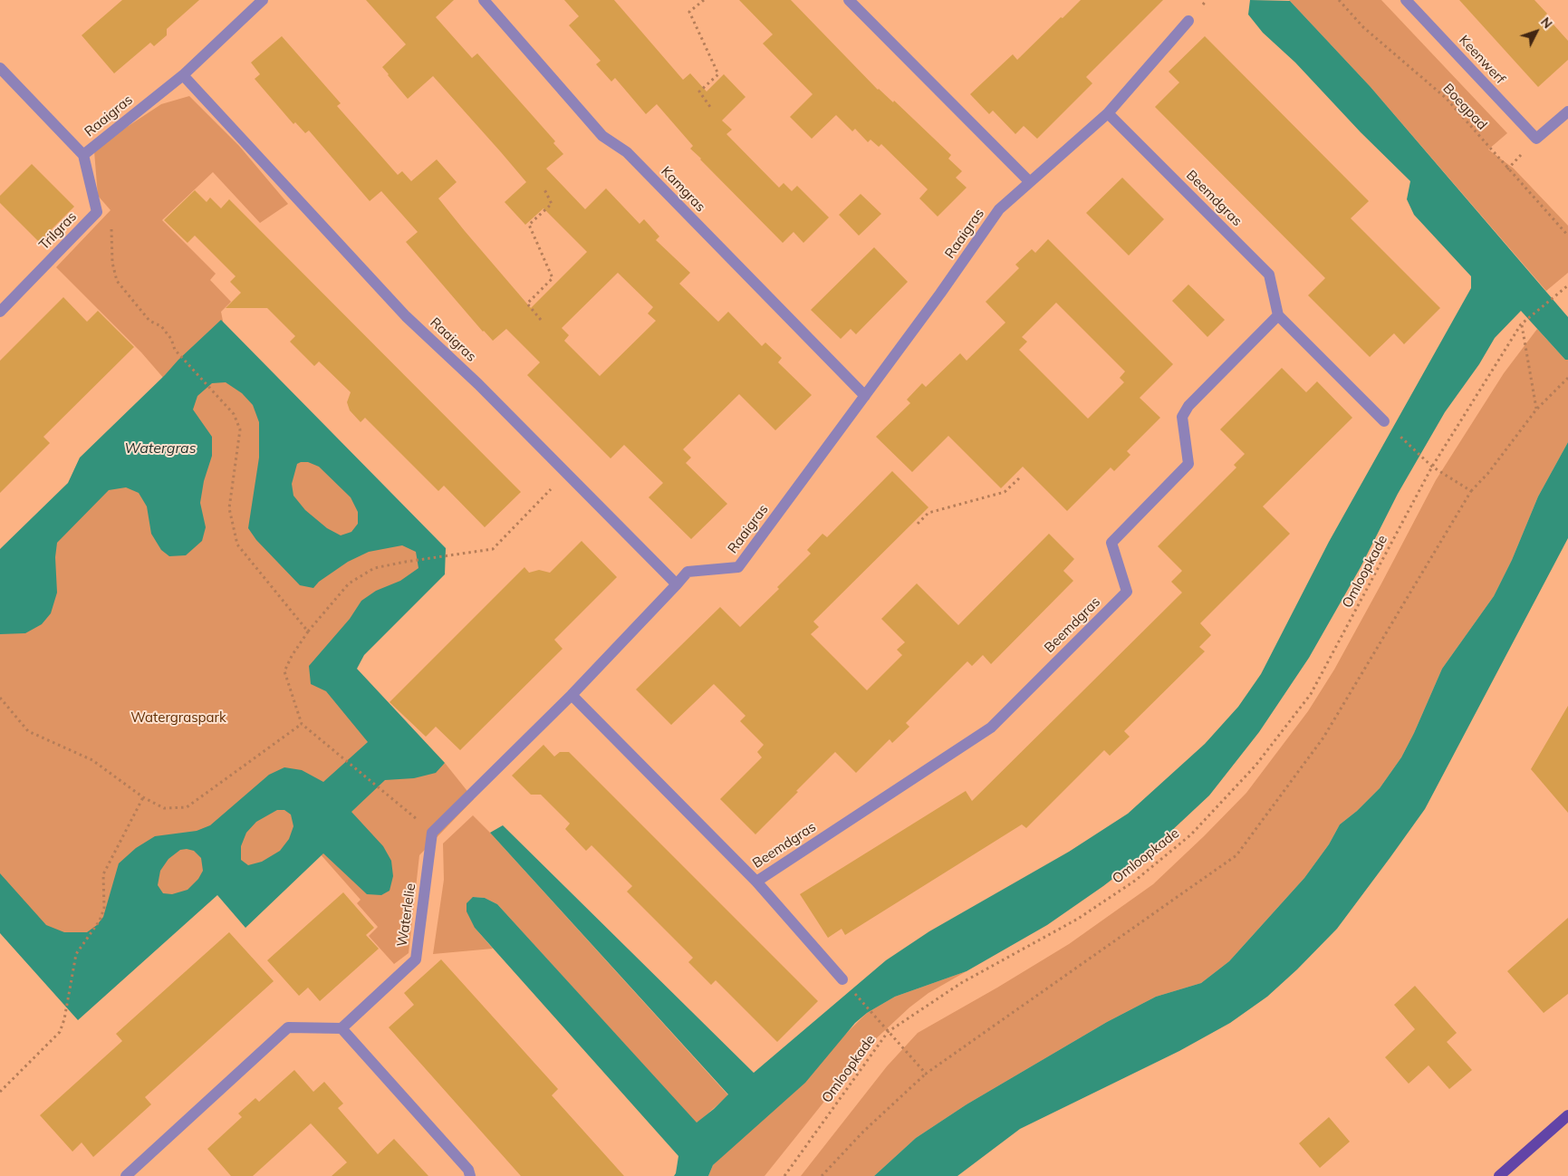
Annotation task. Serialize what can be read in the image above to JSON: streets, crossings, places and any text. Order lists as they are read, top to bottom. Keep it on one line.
{"streets":{"street":["Keenwerf","Raaigras","Kamgras","Beemdgras","Trilgras","Waterlelie"],"path":["Boegpad","Omloopkade"]},"crossings":[["Raaigras","Kamgras"],["Raaigras","Trilgras"]],"water":["Watergras"],"parks":["Watergraspark"],"north":"top right"}
